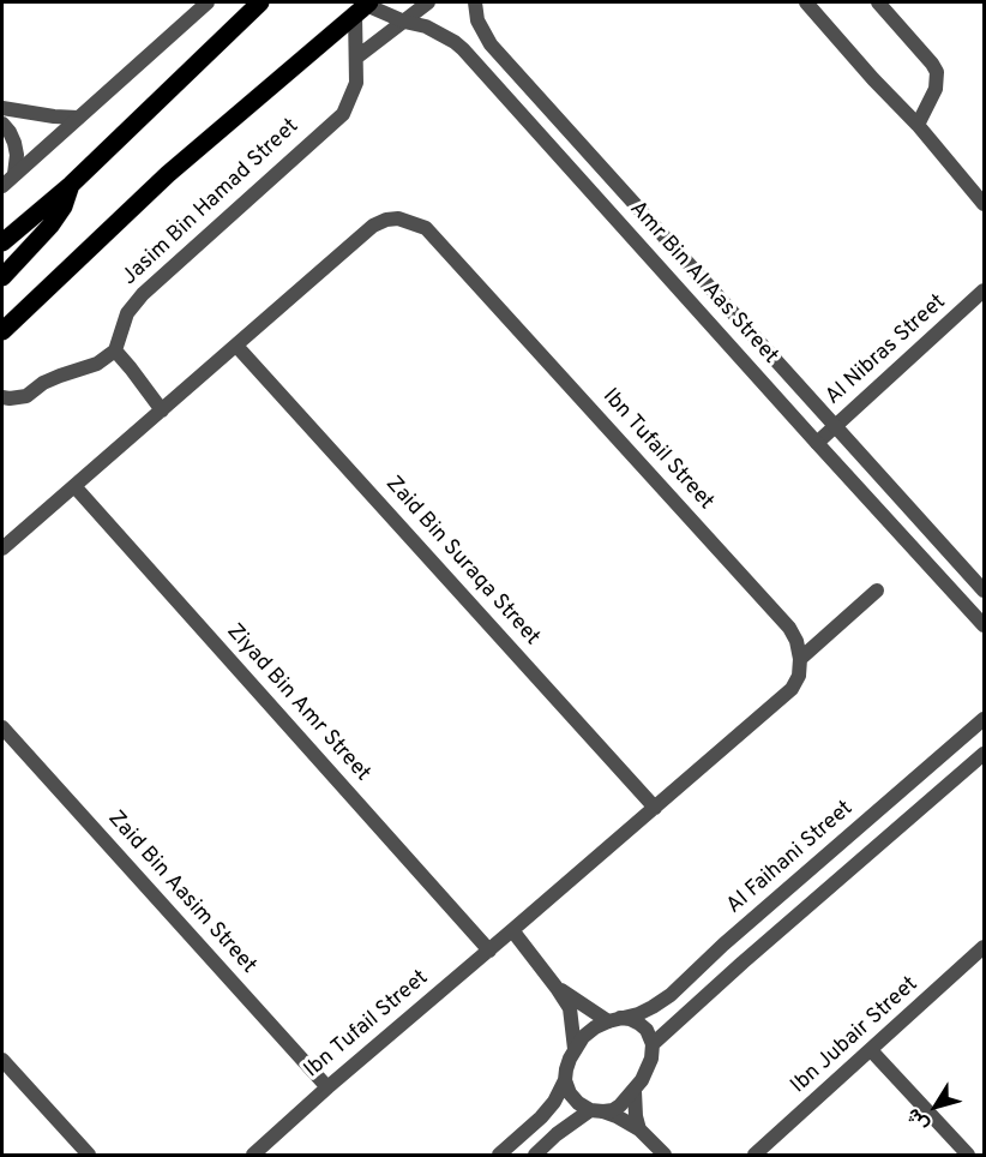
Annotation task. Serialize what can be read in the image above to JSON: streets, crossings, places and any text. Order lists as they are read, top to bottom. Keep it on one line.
{"streets":{"main road":["Jasim Bin Hamad Street"],"street":["Amr Bin Al Aas Street","Al Nibras Street","Ibn Tufail Street","Zaid Bin Suraqa Street","Ziyad Bin Amr Street","Al Faihani Street","Zaid Bin Aasim Street","Ibn Jubair Street"]},"crossings":[["Jasim Bin Hamad Street","Amr Bin Al Aas Street"],["Amr Bin Al Aas Street","Al Nibras Street"],["Ibn Tufail Street","Zaid Bin Suraqa Street"],["Ibn Tufail Street","Ziyad Bin Amr Street"],["Ibn Tufail Street","Zaid Bin Aasim Street"]],"north":"bottom left"}
